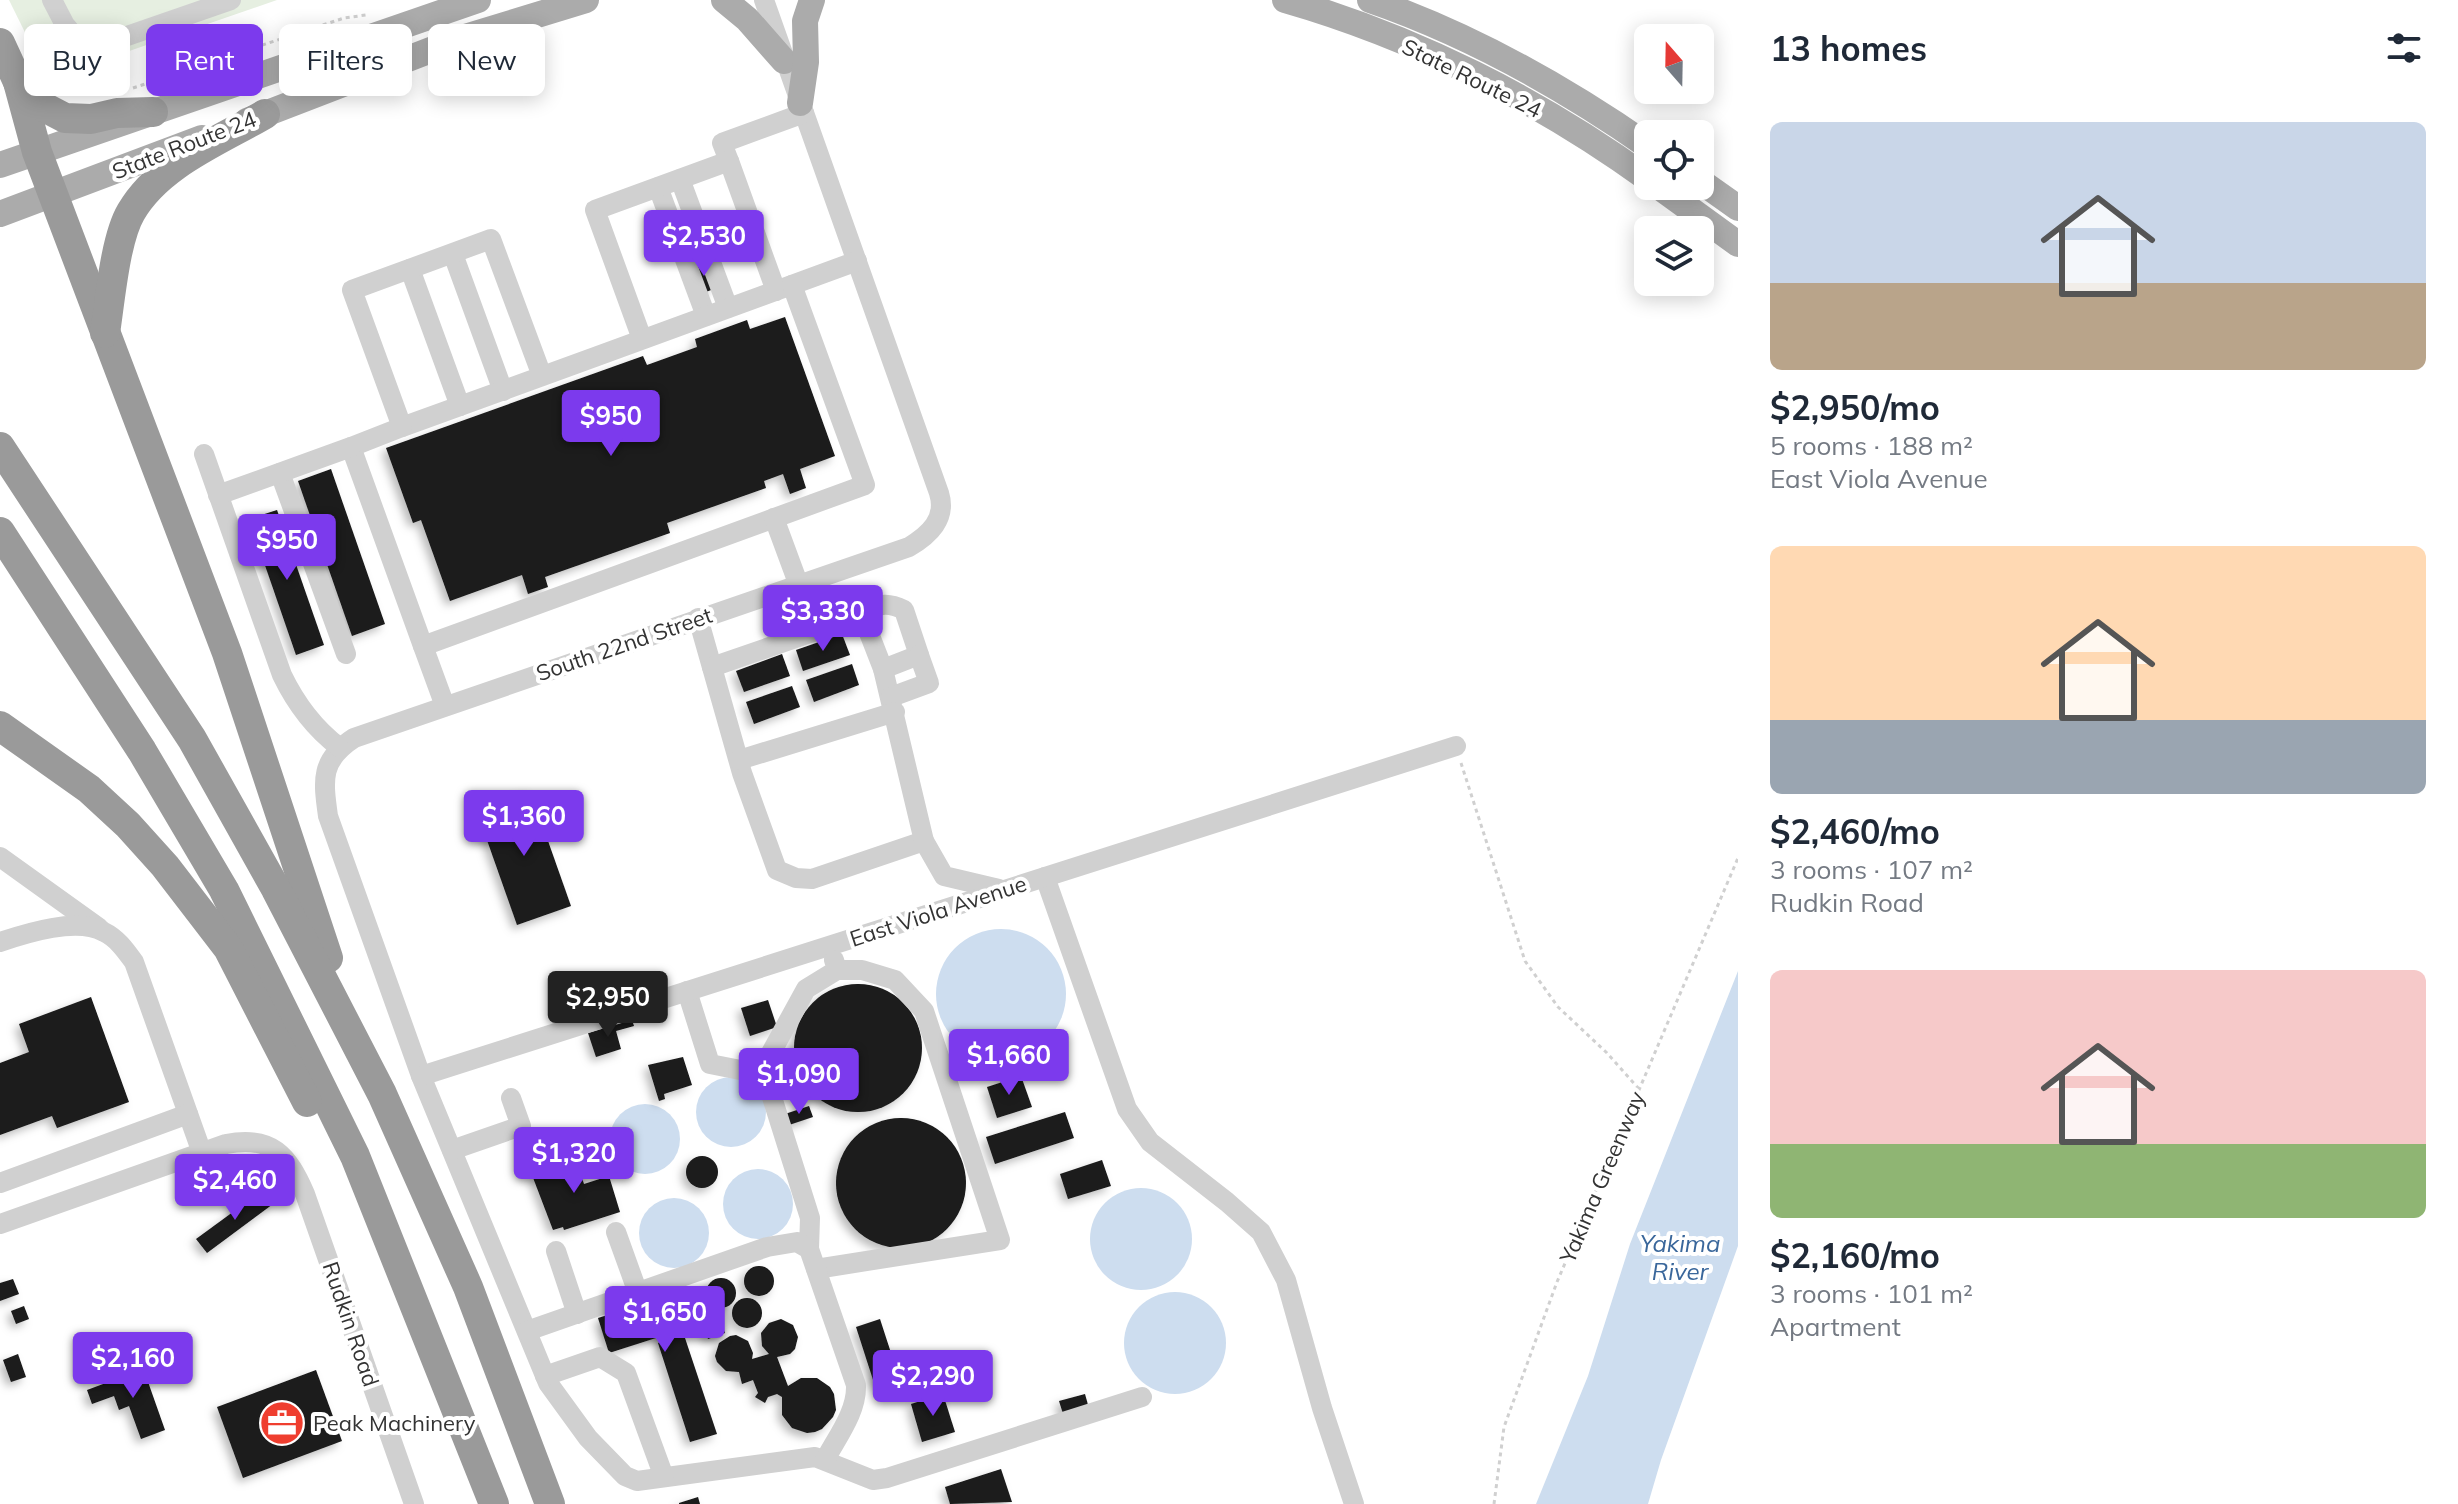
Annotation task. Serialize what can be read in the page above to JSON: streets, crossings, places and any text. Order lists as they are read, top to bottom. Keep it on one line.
{"streets":{"main road":["State Route 24"],"street":["South 22nd Street","East Viola Avenue","Rudkin Road"],"path":["Yakima Greenway"]},"water":["Yakima River"],"places":{"office":["Peak Machinery"]},"north":"top","page":{"heading":"13 homes","chip":["Buy","Rent","Filters","New"],"list":[{"name":"$2,950/mo","note":"5 rooms · 188 m² · East Viola Avenue"},{"name":"$2,460/mo","note":"3 rooms · 107 m² · Rudkin Road"},{"name":"$2,160/mo","note":"3 rooms · 101 m² · Apartment"}],"price":["$2,530","$950","$950","$3,330","$1,360","$2,950","$1,660","$1,090","$1,320","$2,460","$1,650","$2,160","$2,290"]}}
